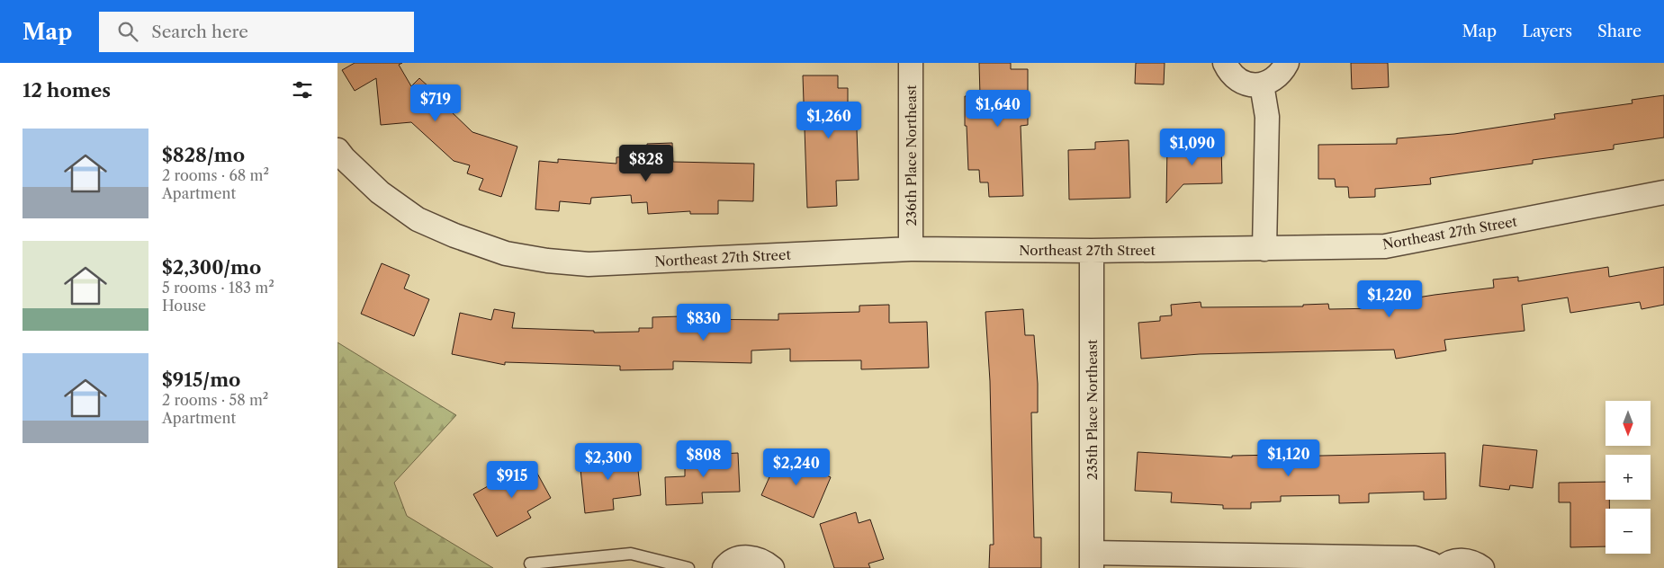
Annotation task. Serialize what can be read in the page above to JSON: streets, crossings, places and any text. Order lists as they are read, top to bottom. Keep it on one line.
{"streets":{"street":["236th Place Northeast","Northeast 27th Street","235th Place Northeast"]},"crossings":[["236th Place Northeast","Northeast 27th Street"],["Northeast 27th Street","235th Place Northeast"]],"north":"bottom","page":{"header":"Map","search":"Search here","nav":["Map","Layers","Share"],"heading":"12 homes","price":["$719","$1,640","$1,260","$1,090","$828","$1,220","$830","$1,120","$808","$2,300","$2,240","$915"],"list":[{"name":"$828/mo","note":"2 rooms · 68 m² · Apartment"},{"name":"$2,300/mo","note":"5 rooms · 183 m² · House"},{"name":"$915/mo","note":"2 rooms · 58 m² · Apartment"}],"map_buttons":["+","−"]}}
